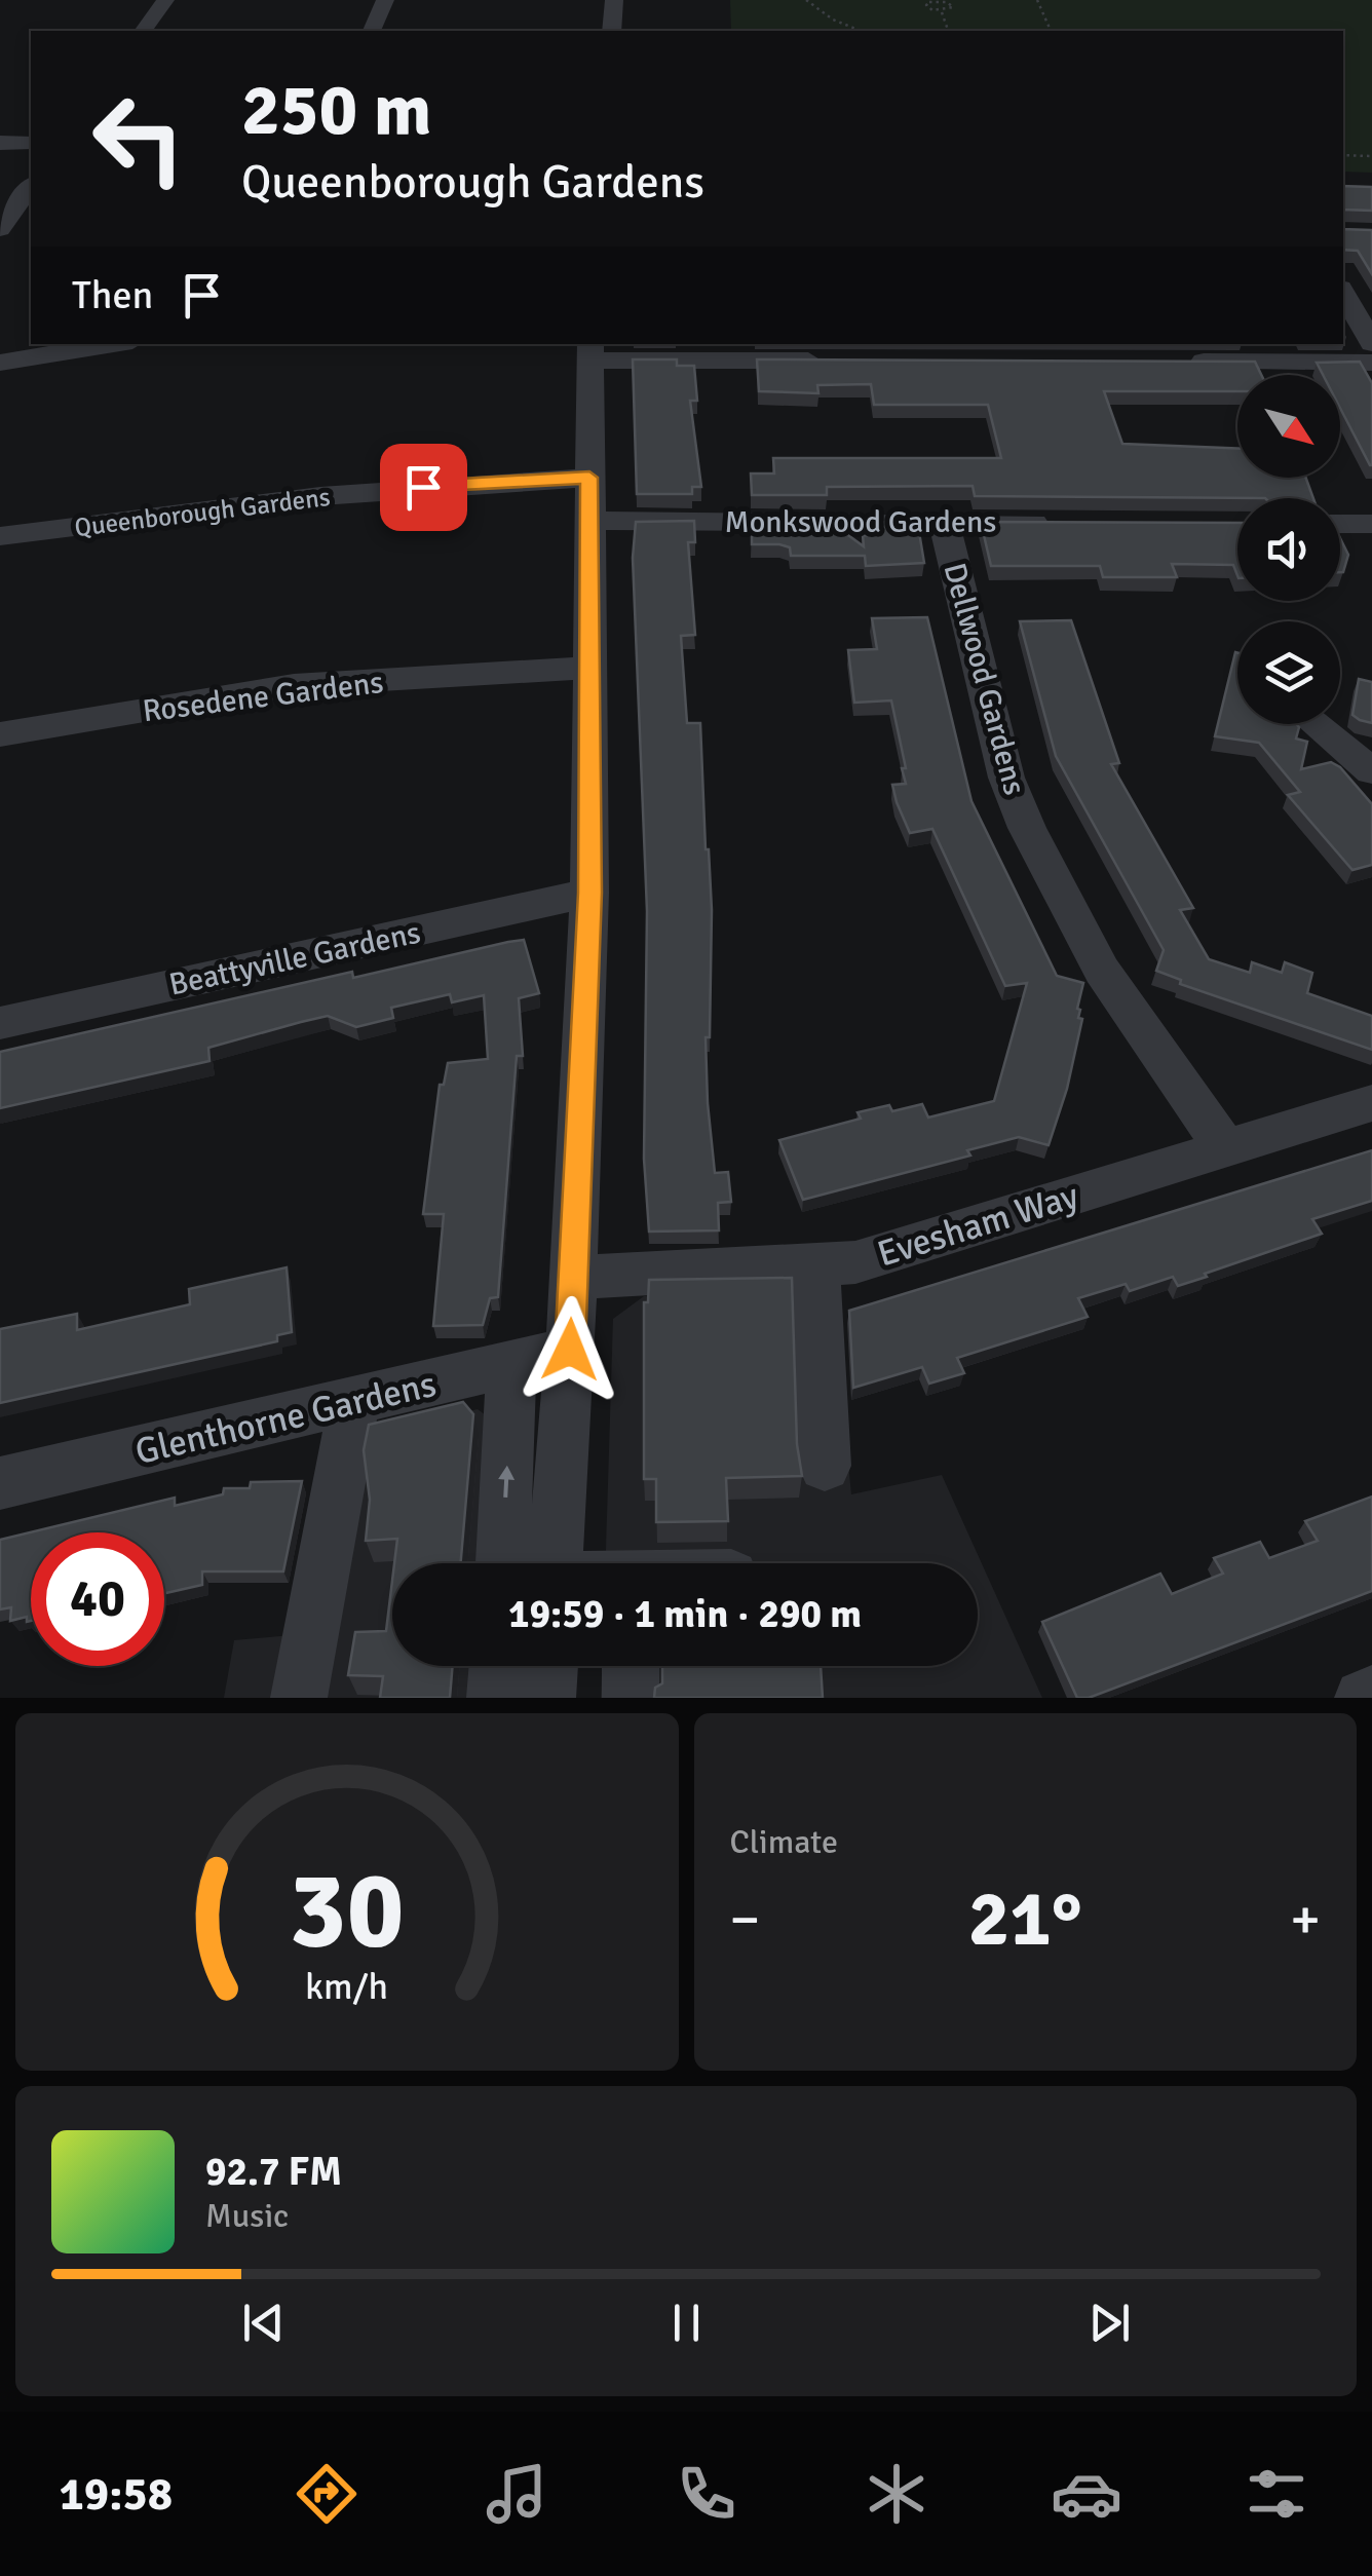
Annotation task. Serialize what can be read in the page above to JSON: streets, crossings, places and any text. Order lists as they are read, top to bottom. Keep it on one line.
{"streets":{"street":["Queenborough Gardens","Monkswood Gardens","Dellwood Gardens","Rosedene Gardens","Beattyville Gardens","Evesham Way","Glenthorne Gardens"]},"crossings":[["Monkswood Gardens","Dellwood Gardens"],["Dellwood Gardens","Evesham Way"]],"north":"bottom right","page":{"turn":["250 m","Queenborough Gardens"],"then":"Then","limit":"40","trip":"19:59 · 1 min · 290 m","tile":"Climate","heat":["−","21°","+"],"song":["92.7 FM","Music"],"tabs":"19:58","gauge":["30","km/h"]}}
